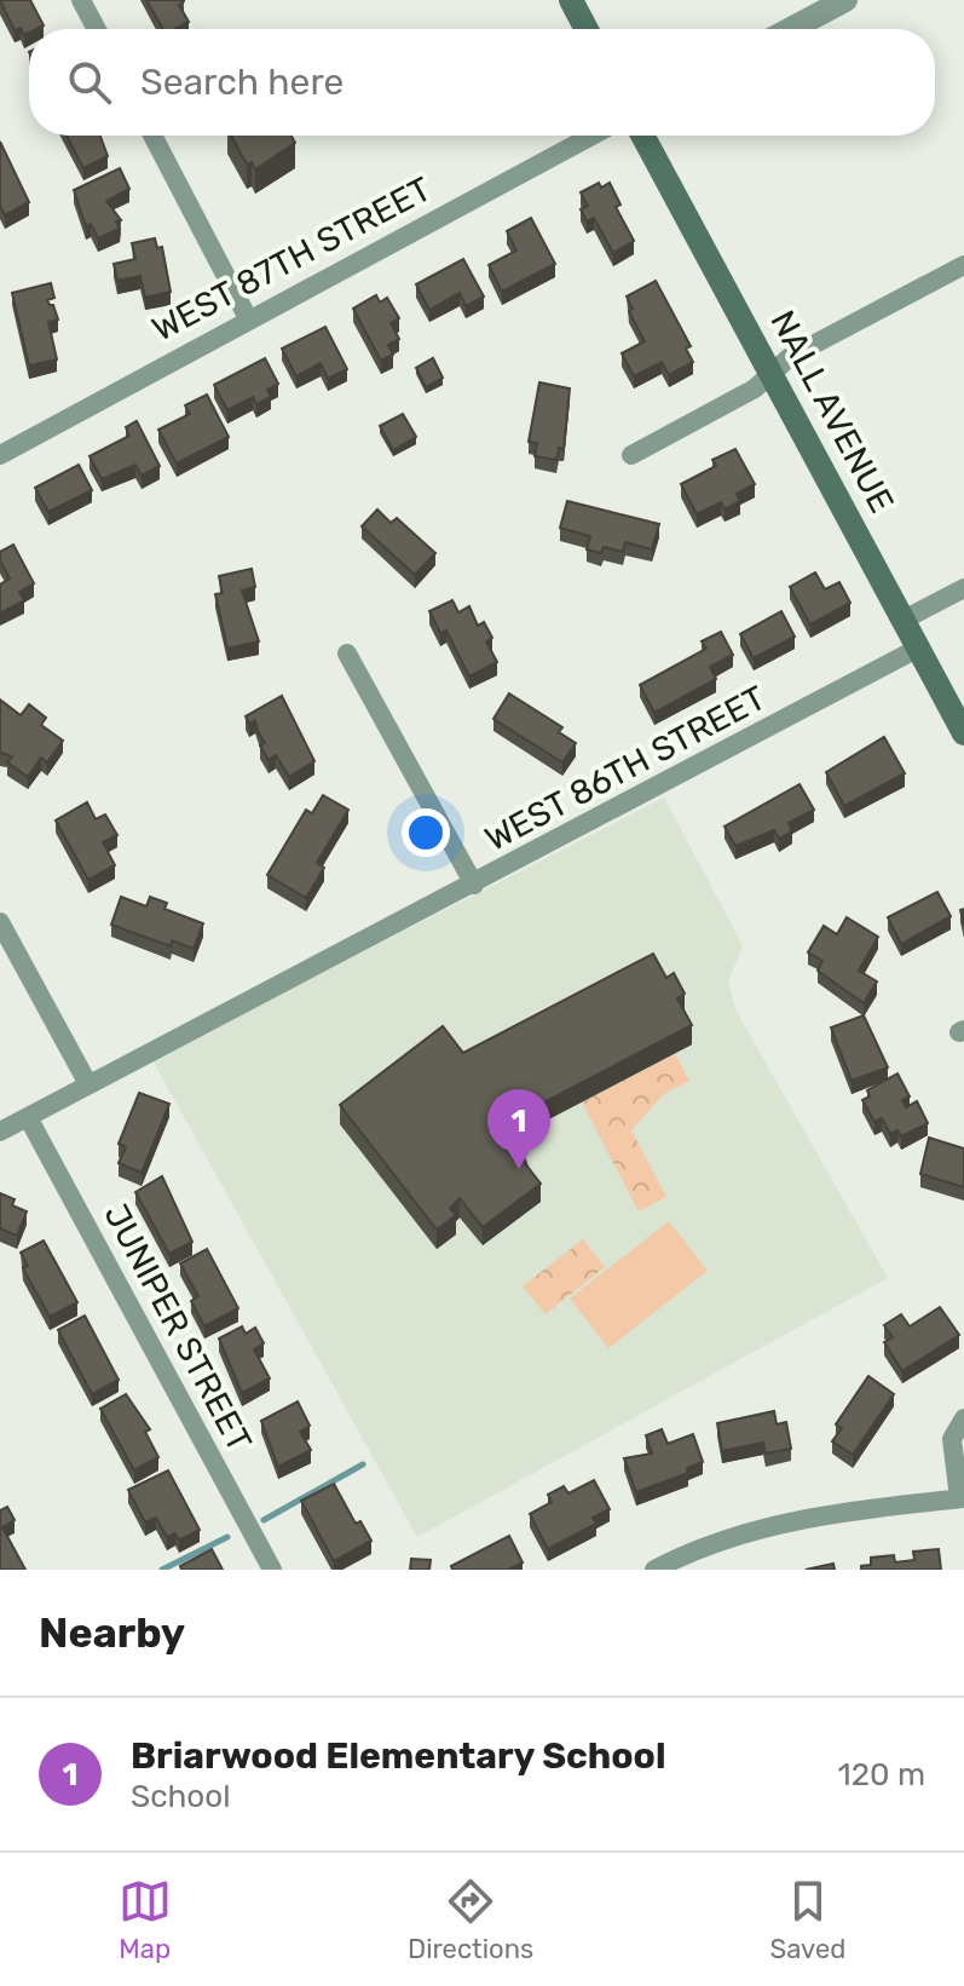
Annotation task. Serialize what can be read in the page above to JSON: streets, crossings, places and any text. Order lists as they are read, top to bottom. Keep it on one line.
{"streets":{"main road":["NALL AVENUE"],"street":["WEST 87TH STREET","WEST 86TH STREET","JUNIPER STREET"]},"crossings":[["NALL AVENUE","WEST 86TH STREET"],["WEST 86TH STREET","JUNIPER STREET"]],"page":{"search":"Search here","pins":"1","heading":"Nearby","list":[{"mark":"1","name":"Briarwood Elementary School","note":"School","value":"120 m"}],"nav":["Map","Directions","Saved"]}}
